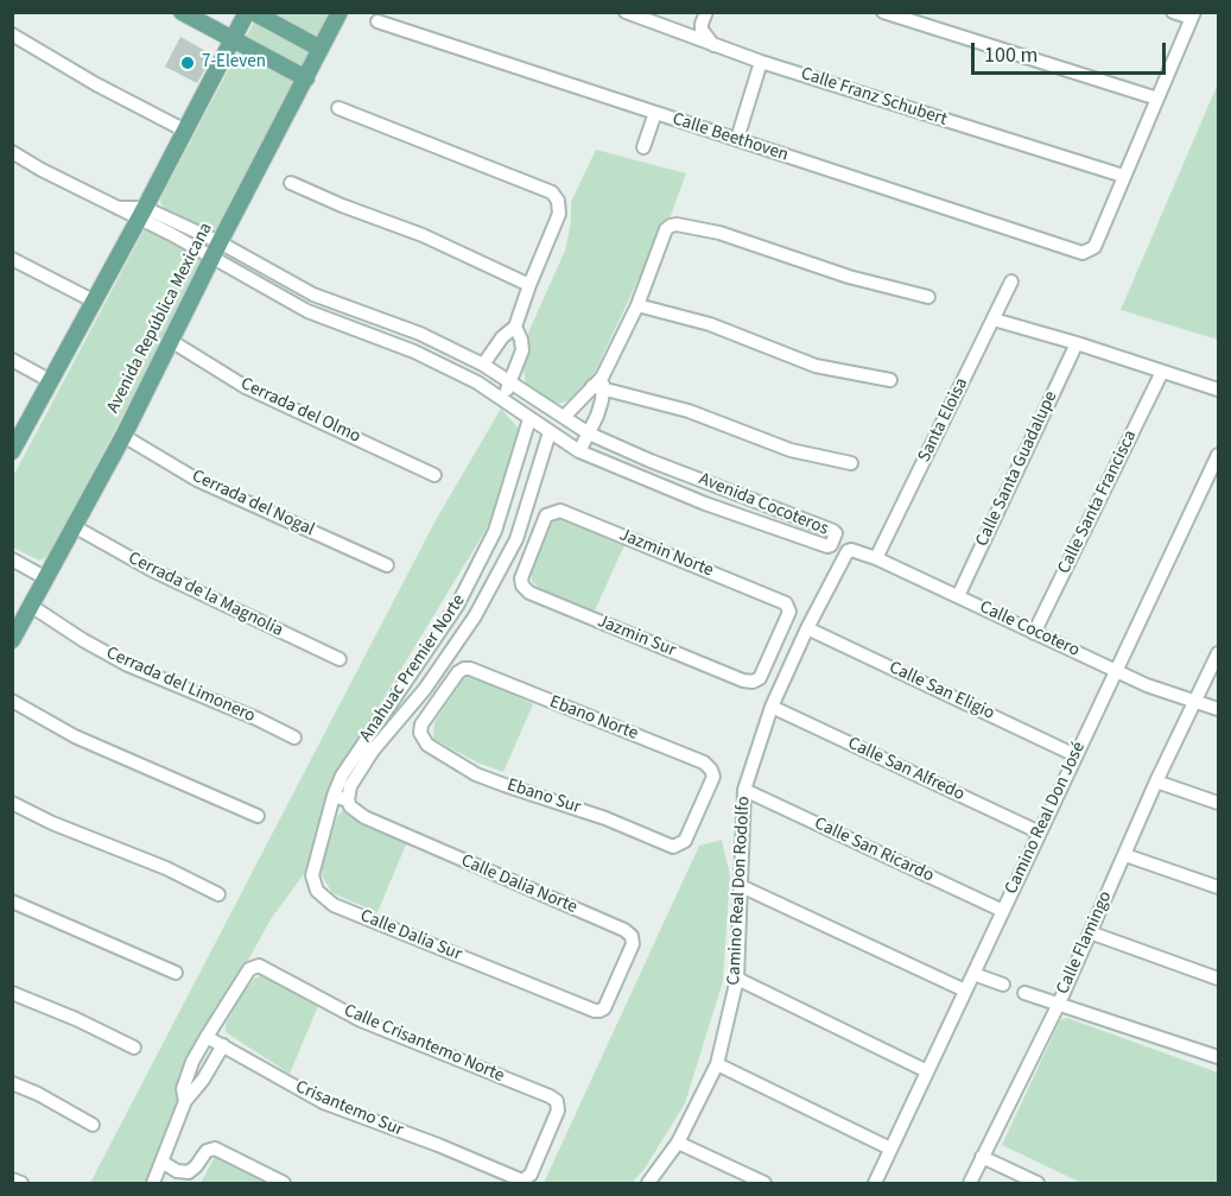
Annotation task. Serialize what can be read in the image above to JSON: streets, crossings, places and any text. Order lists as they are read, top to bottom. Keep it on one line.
{"streets":{"main road":["Avenida República Mexicana"],"street":["Calle Franz Schubert","Calle Beethoven","Cerrada del Olmo","Santa Eloisa","Calle Santa Guadalupe","Calle Santa Francisca","Cerrada del Nogal","Avenida Cocoteros","Jazmin Norte","Cerrada de la Magnolia","Calle Cocotero","Jazmin Sur","Anahuac Premier Norte","Cerrada del Limonero","Calle San Eligio","Ebano Norte","Calle San Alfredo","Ebano Sur","Camino Real Don José","Calle San Ricardo","Calle Dalia Norte","Camino Real Don Rodolfo","Calle Dalia Sur","Calle Flamingo","Calle Crisantemo Norte","Crisantemo Sur"]},"crossings":[["Calle Franz Schubert","Calle Beethoven"],["Avenida República Mexicana","Cerrada del Olmo"],["Avenida República Mexicana","Cerrada del Nogal"],["Avenida República Mexicana","Avenida Cocoteros"],["Avenida República Mexicana","Cerrada de la Magnolia"],["Avenida República Mexicana","Cerrada del Limonero"],["Santa Eloisa","Calle Cocotero"],["Calle Santa Guadalupe","Calle Cocotero"],["Calle Santa Francisca","Calle Cocotero"],["Avenida Cocoteros","Anahuac Premier Norte"],["Jazmin Norte","Jazmin Sur"],["Calle Cocotero","Camino Real Don José"],["Calle Cocotero","Camino Real Don Rodolfo"],["Calle Cocotero","Calle Flamingo"],["Anahuac Premier Norte","Calle Dalia Norte"],["Anahuac Premier Norte","Calle Dalia Sur"],["Calle San Eligio","Camino Real Don José"],["Calle San Eligio","Camino Real Don Rodolfo"],["Ebano Norte","Ebano Sur"],["Calle San Alfredo","Camino Real Don José"],["Calle San Alfredo","Camino Real Don Rodolfo"],["Camino Real Don José","Calle San Ricardo"],["Calle San Ricardo","Camino Real Don Rodolfo"],["Calle Dalia Norte","Calle Dalia Sur"],["Calle Crisantemo Norte","Crisantemo Sur"]],"places":["7-Eleven"],"scale_bar":"100 m"}
